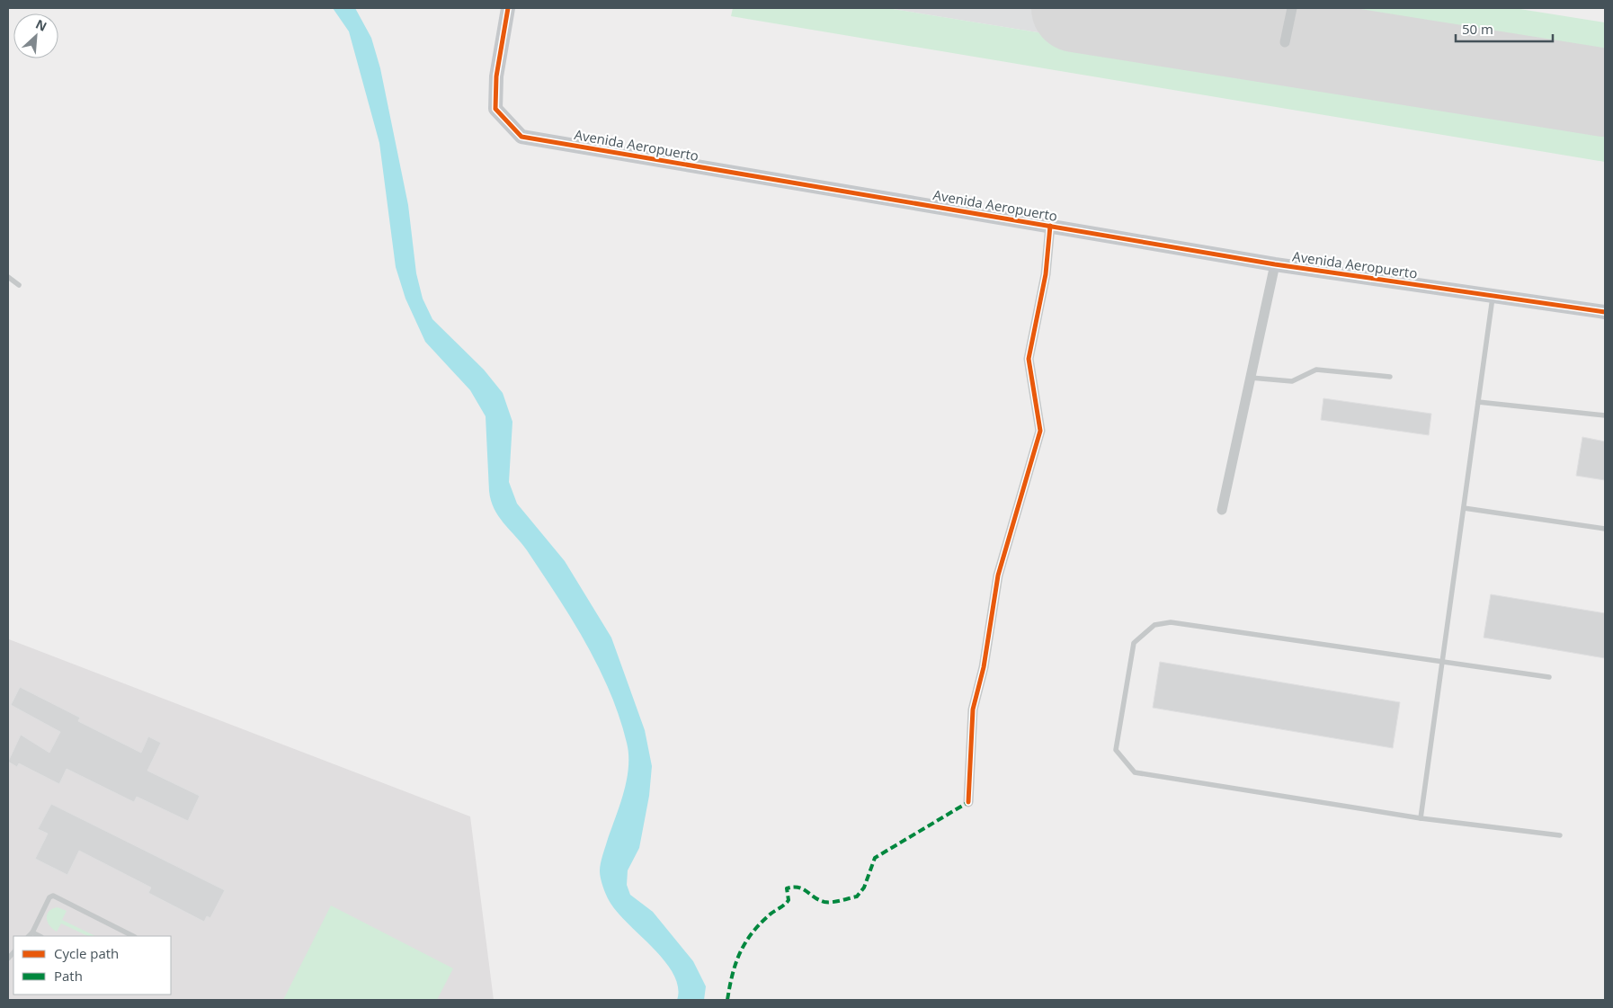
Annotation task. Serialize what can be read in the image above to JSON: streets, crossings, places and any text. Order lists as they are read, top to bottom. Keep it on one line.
{"streets":{"street":["Avenida Aeropuerto"]},"legend":["Cycle path","Path"],"scale_bar":"50 m","north":"top right"}
